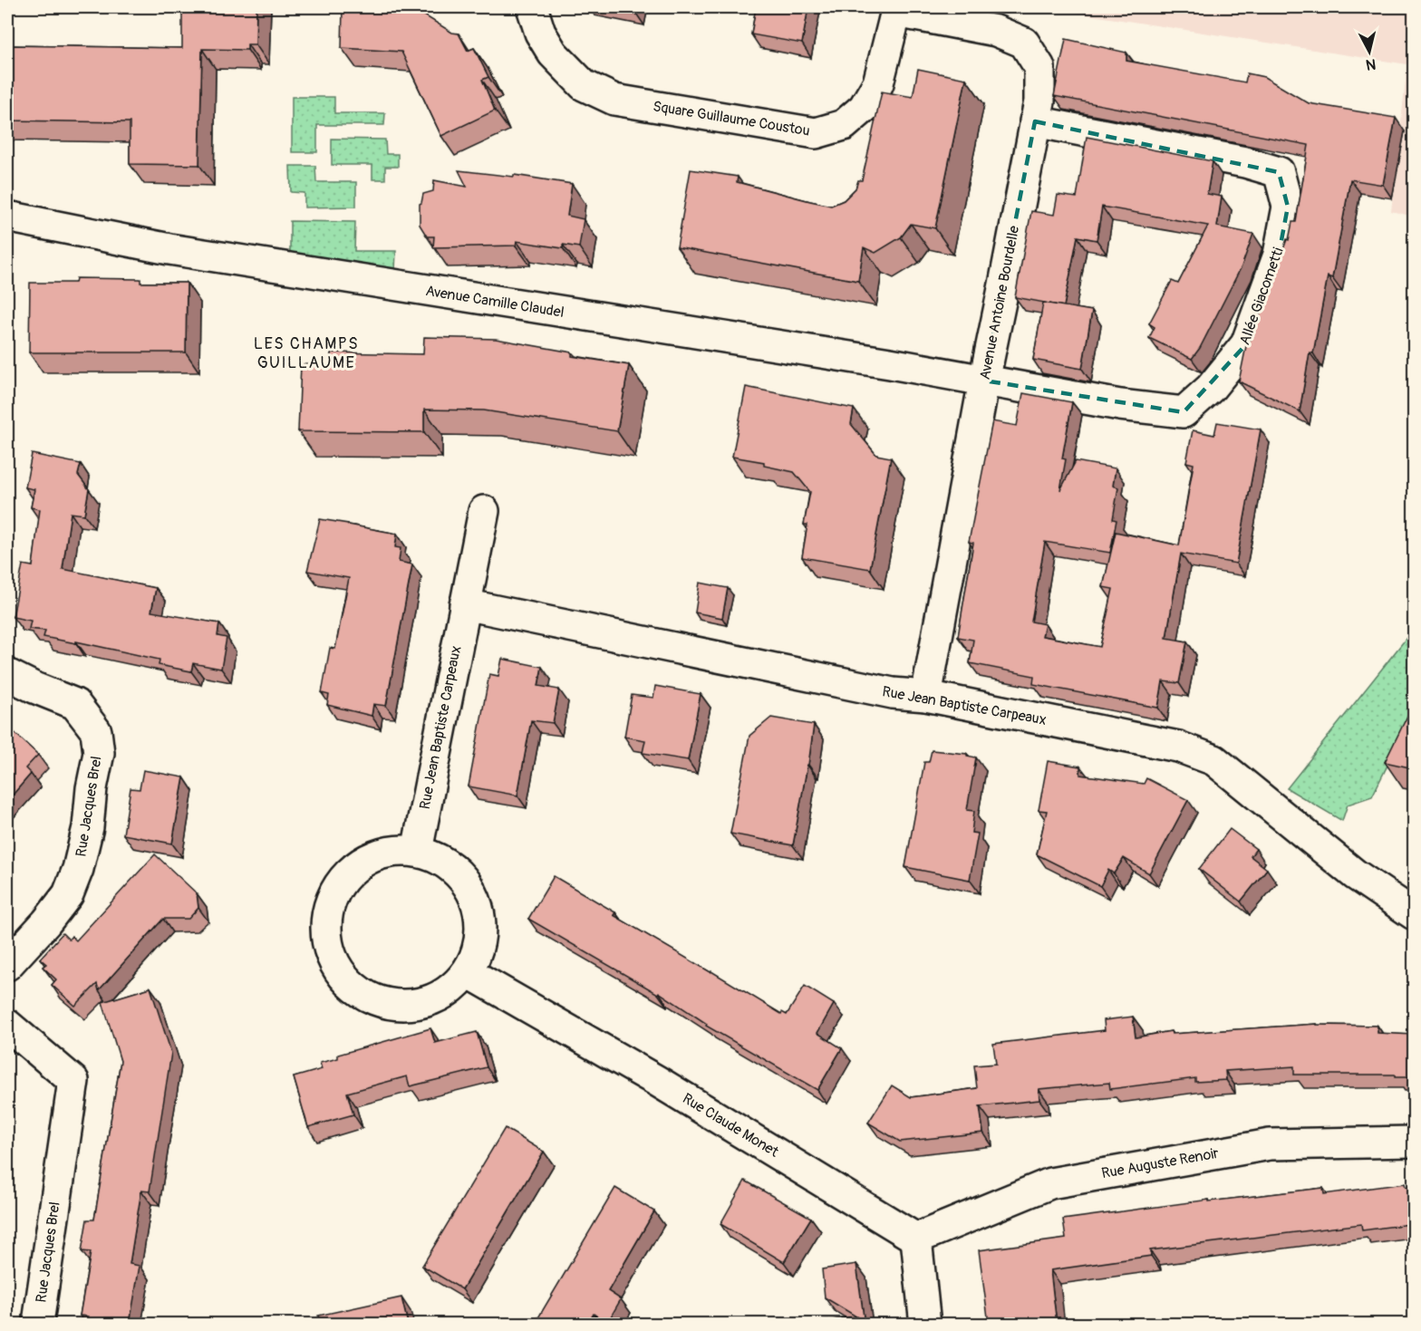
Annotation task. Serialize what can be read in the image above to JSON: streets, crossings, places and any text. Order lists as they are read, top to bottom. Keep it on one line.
{"streets":{"street":["Square Guillaume Coustou","Allée Giacometti","Avenue Camille Claudel","Avenue Antoine Bourdelle","Rue Jean Baptiste Carpeaux","Rue Jacques Brel","Rue Claude Monet","Rue Auguste Renoir"]},"crossings":[["Square Guillaume Coustou","Avenue Antoine Bourdelle"],["Allée Giacometti","Avenue Camille Claudel"],["Allée Giacometti","Avenue Antoine Bourdelle"],["Avenue Camille Claudel","Avenue Antoine Bourdelle"],["Avenue Antoine Bourdelle","Rue Jean Baptiste Carpeaux"],["Rue Jean Baptiste Carpeaux","Rue Claude Monet"],["Rue Claude Monet","Rue Auguste Renoir"]],"districts":["LES CHAMPS GUILLAUME"],"north":"bottom"}
